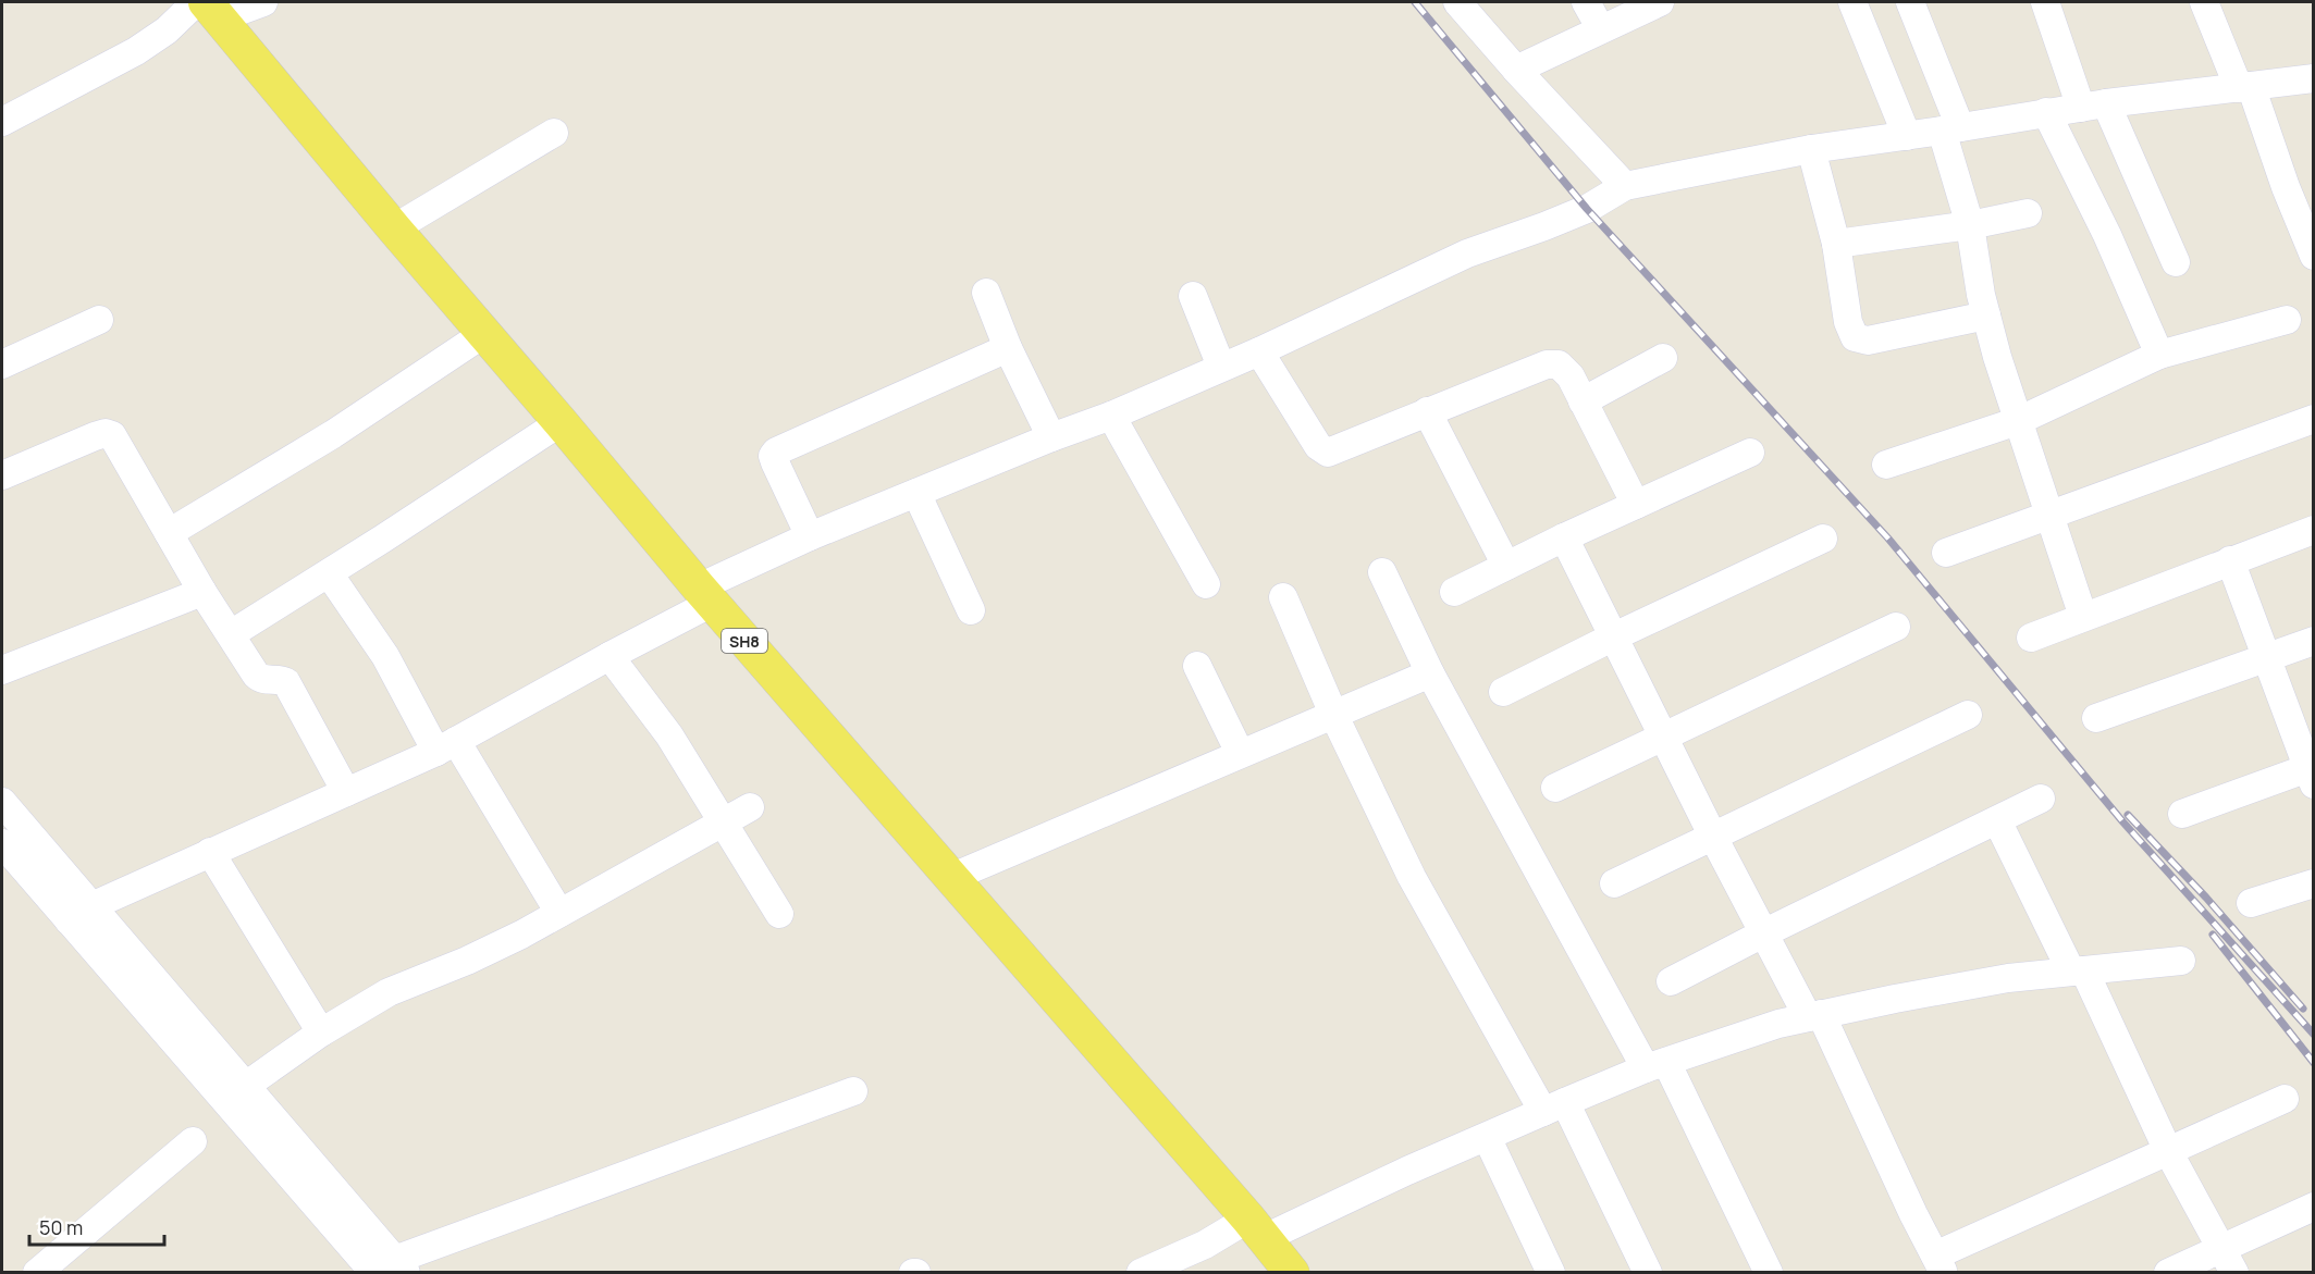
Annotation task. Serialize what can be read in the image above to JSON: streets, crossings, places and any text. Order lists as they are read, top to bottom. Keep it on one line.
{"streets":{"main road":["SH8"]},"scale_bar":"50 m"}
